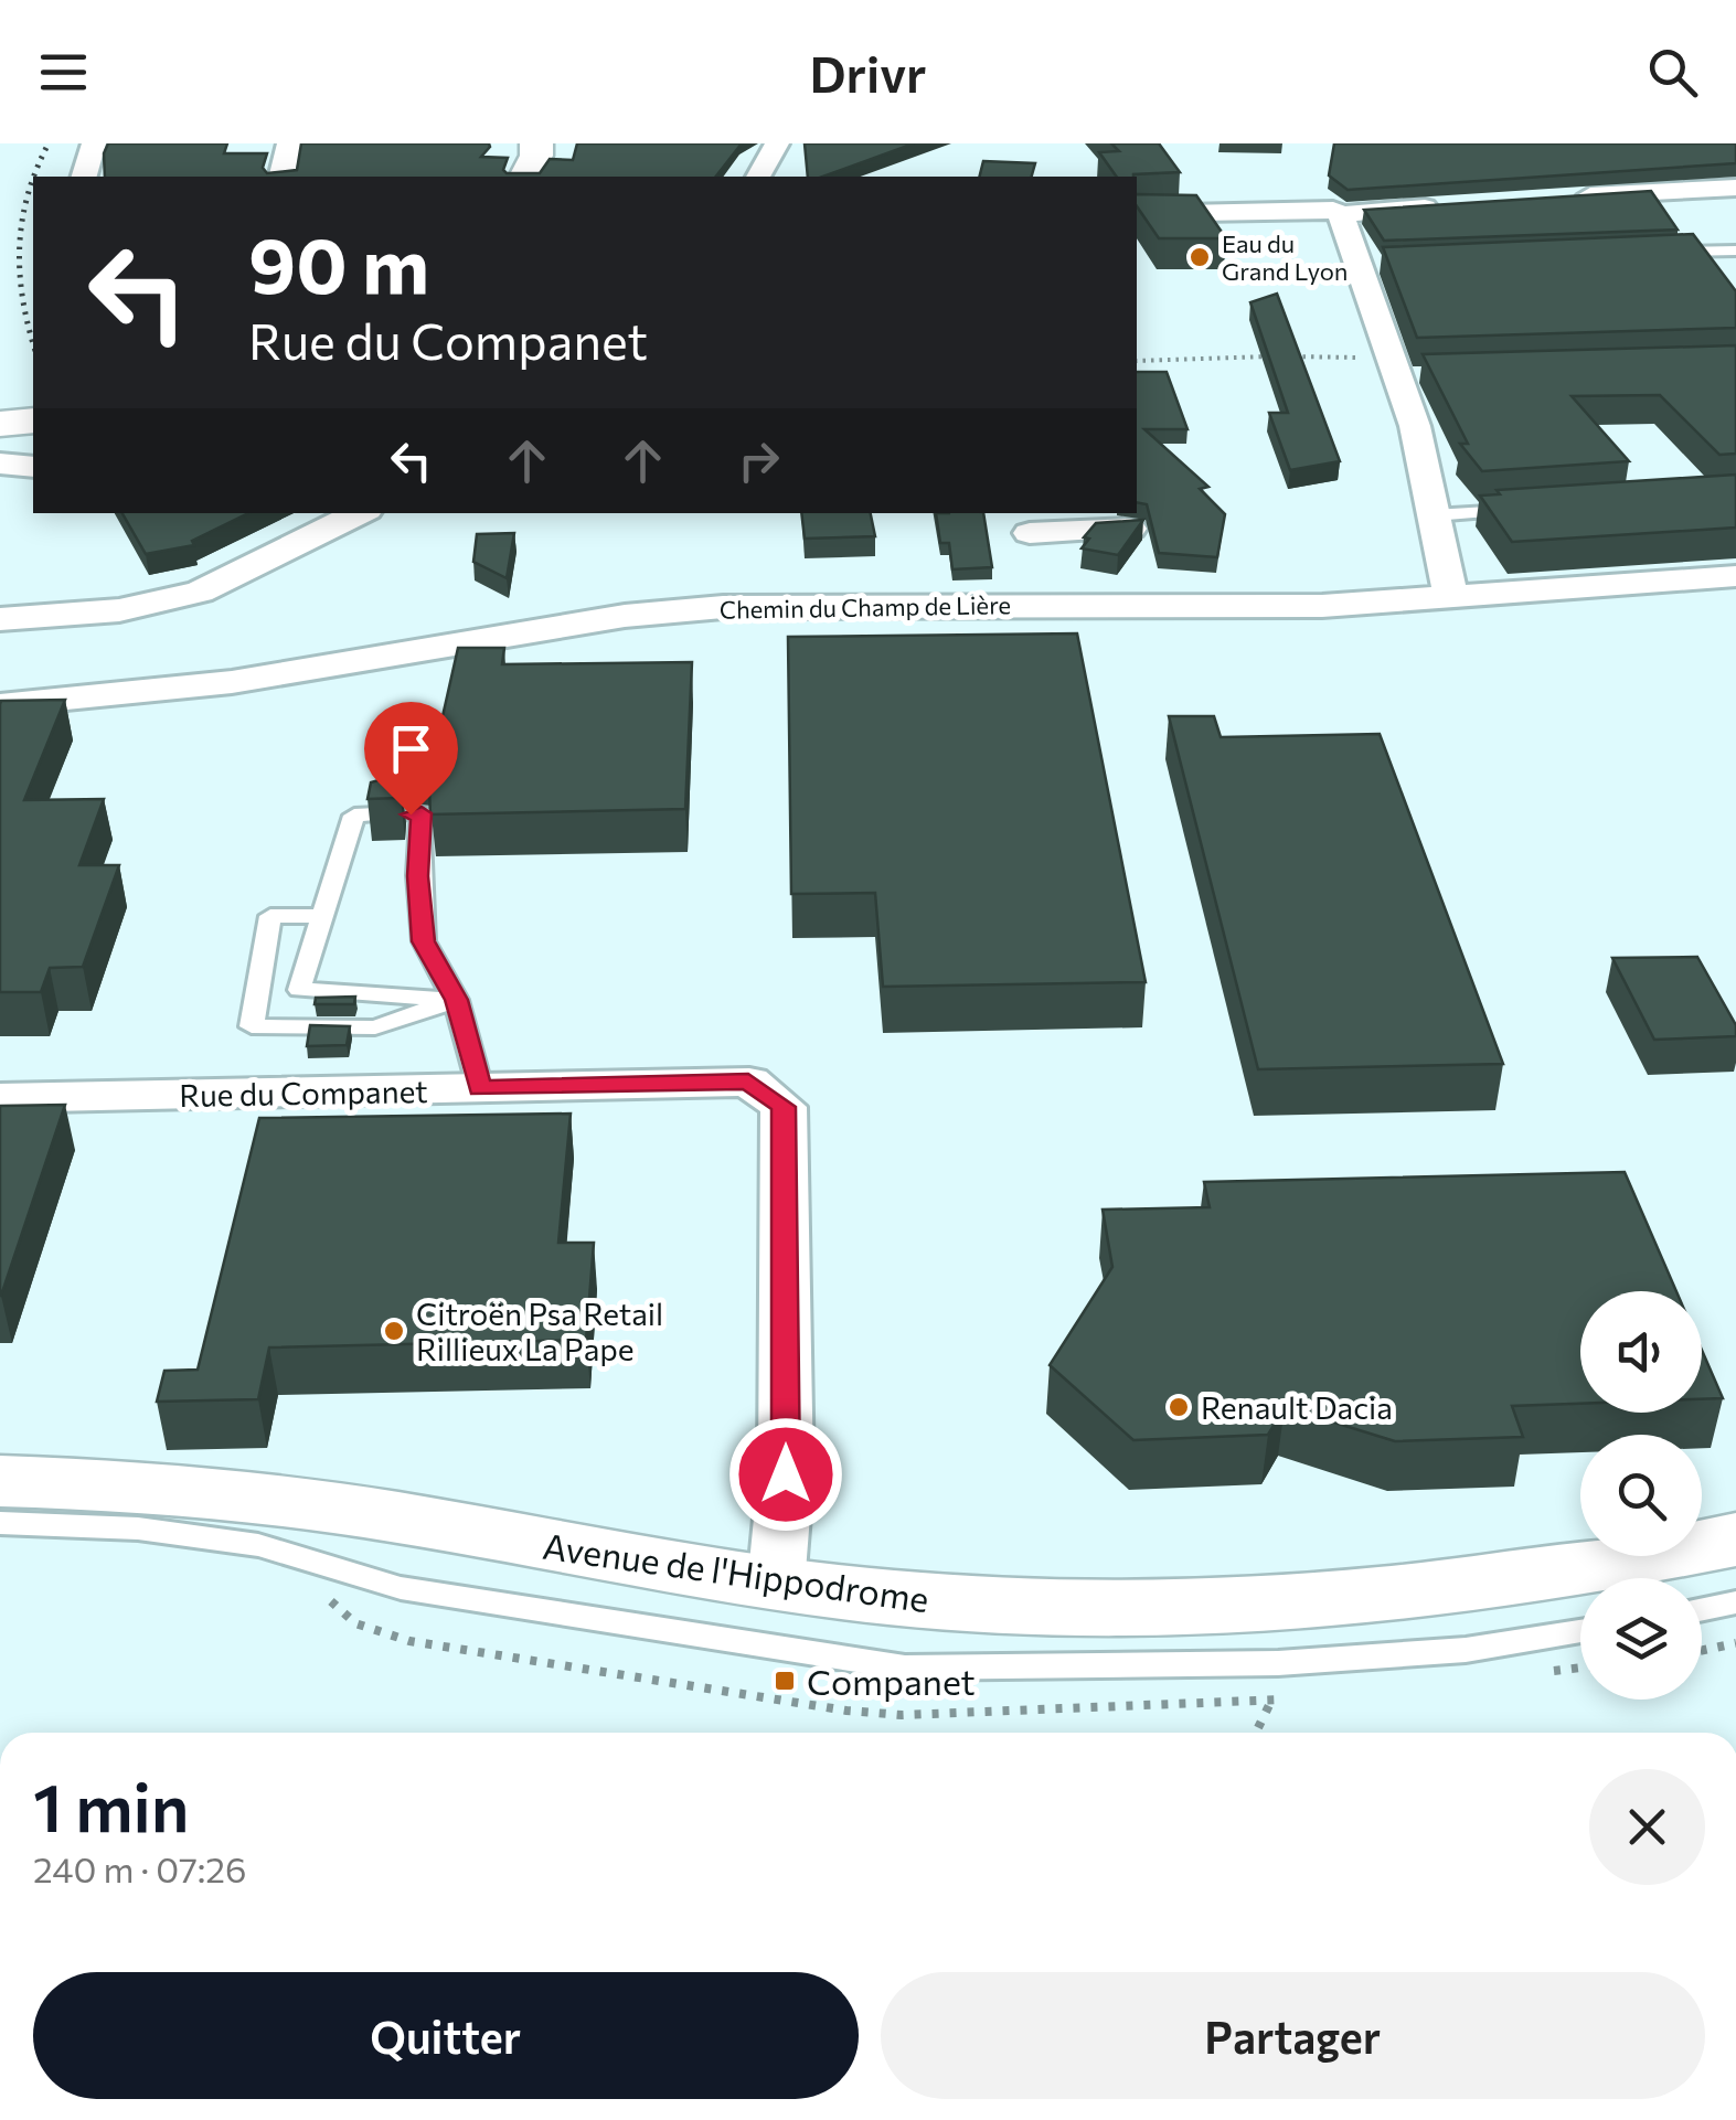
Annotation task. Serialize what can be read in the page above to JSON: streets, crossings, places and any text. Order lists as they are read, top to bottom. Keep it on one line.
{"streets":{"main road":["Avenue de l'Hippodrome"],"street":["Chemin du Champ de Lière","Rue du Companet"]},"crossings":[["Rue du Companet","Avenue de l'Hippodrome"]],"places":{"other":["Eau du Grand Lyon","Citroën Psa Retail Rillieux La Pape","Renault Dacia"],"transit":["Companet"]},"page":{"header":"Drivr","turn":["90 m","Rue du Companet"],"heading":["1 min","240 m · 07:26"],"buttons":["Quitter","Partager"]}}
